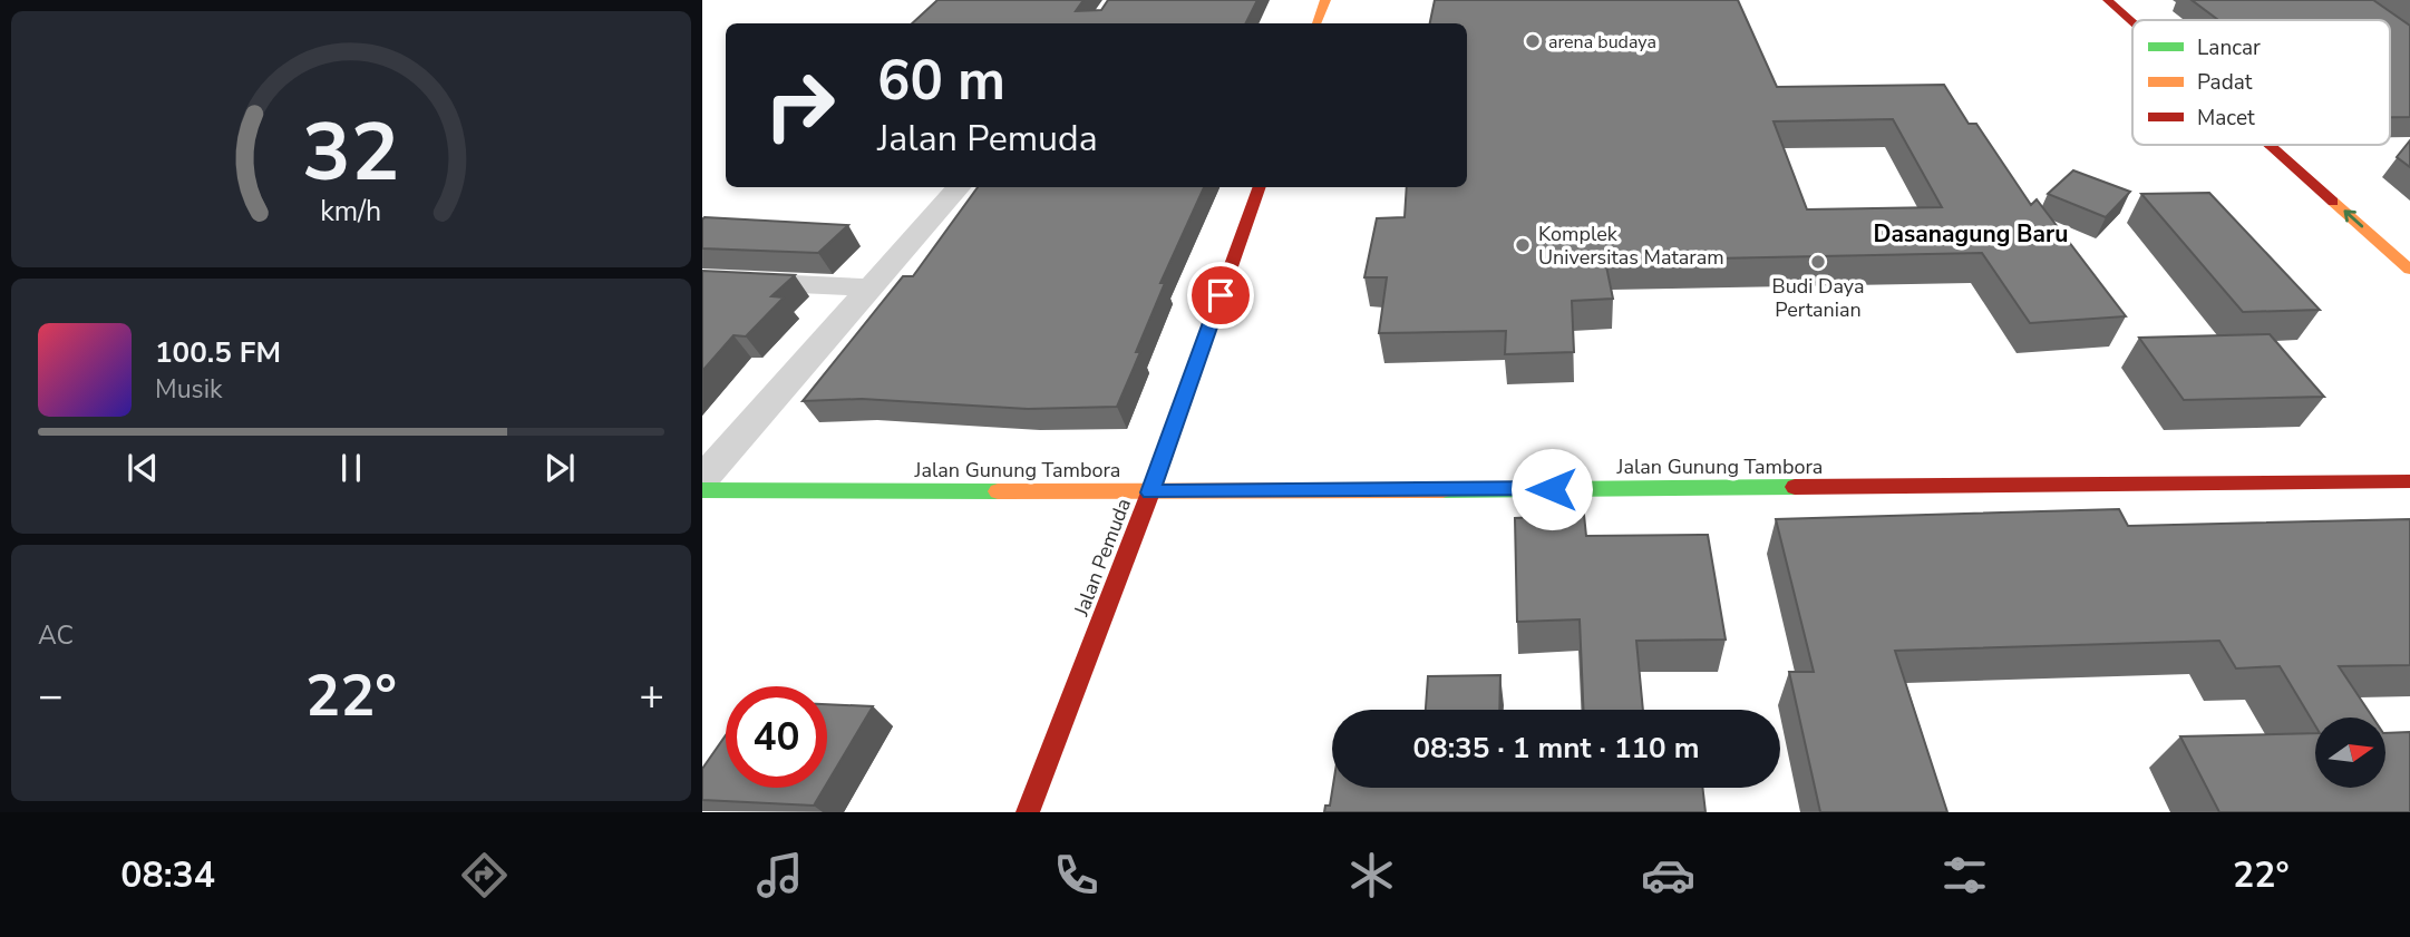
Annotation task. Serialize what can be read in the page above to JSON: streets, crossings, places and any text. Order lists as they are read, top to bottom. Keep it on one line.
{"streets":{"street":["Jalan Gunung Tambora","Jalan Pemuda"]},"crossings":[["Jalan Gunung Tambora","Jalan Pemuda"]],"districts":["Dasanagung Baru"],"places":["arena budaya","Komplek Universitas Mataram","Budi Daya Pertanian"],"legend":["Lancar","Padat","Macet"],"north":"right","page":{"turn":["60 m","Jalan Pemuda"],"song":["100.5 FM","Musik"],"tile":"AC","heat":["−","22°","+"],"limit":"40","trip":"08:35 · 1 mnt · 110 m","tabs":["08:34","22°"],"gauge":["32","km/h"]}}
